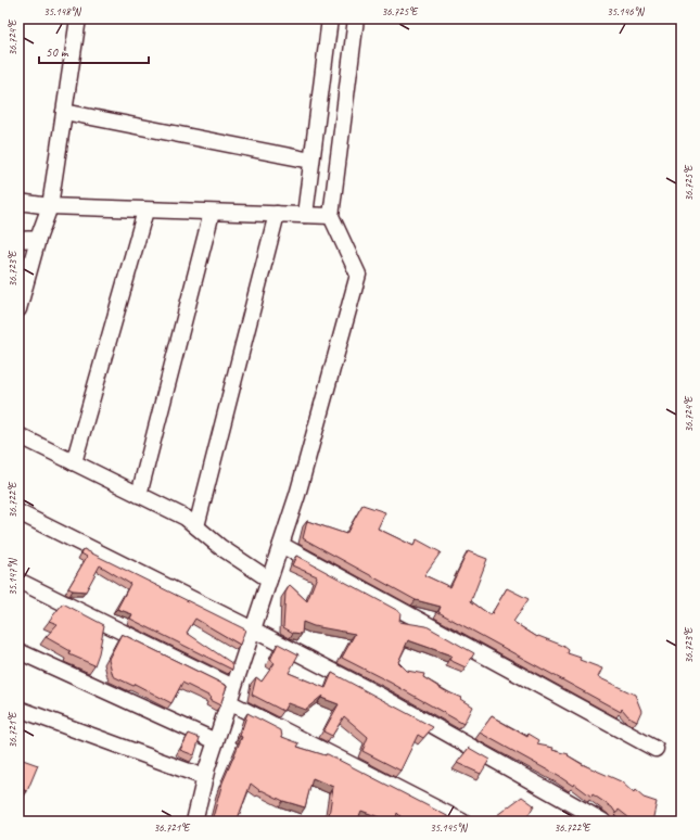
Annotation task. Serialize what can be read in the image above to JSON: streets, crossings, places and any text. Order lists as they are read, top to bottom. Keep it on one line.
{"scale_bar":"50 m","coordinates":["35.148°N","36.725°E","35.146°N","36.724°E","36.723°E","36.722°E","35.147°N","36.721°E","35.145°N"]}
